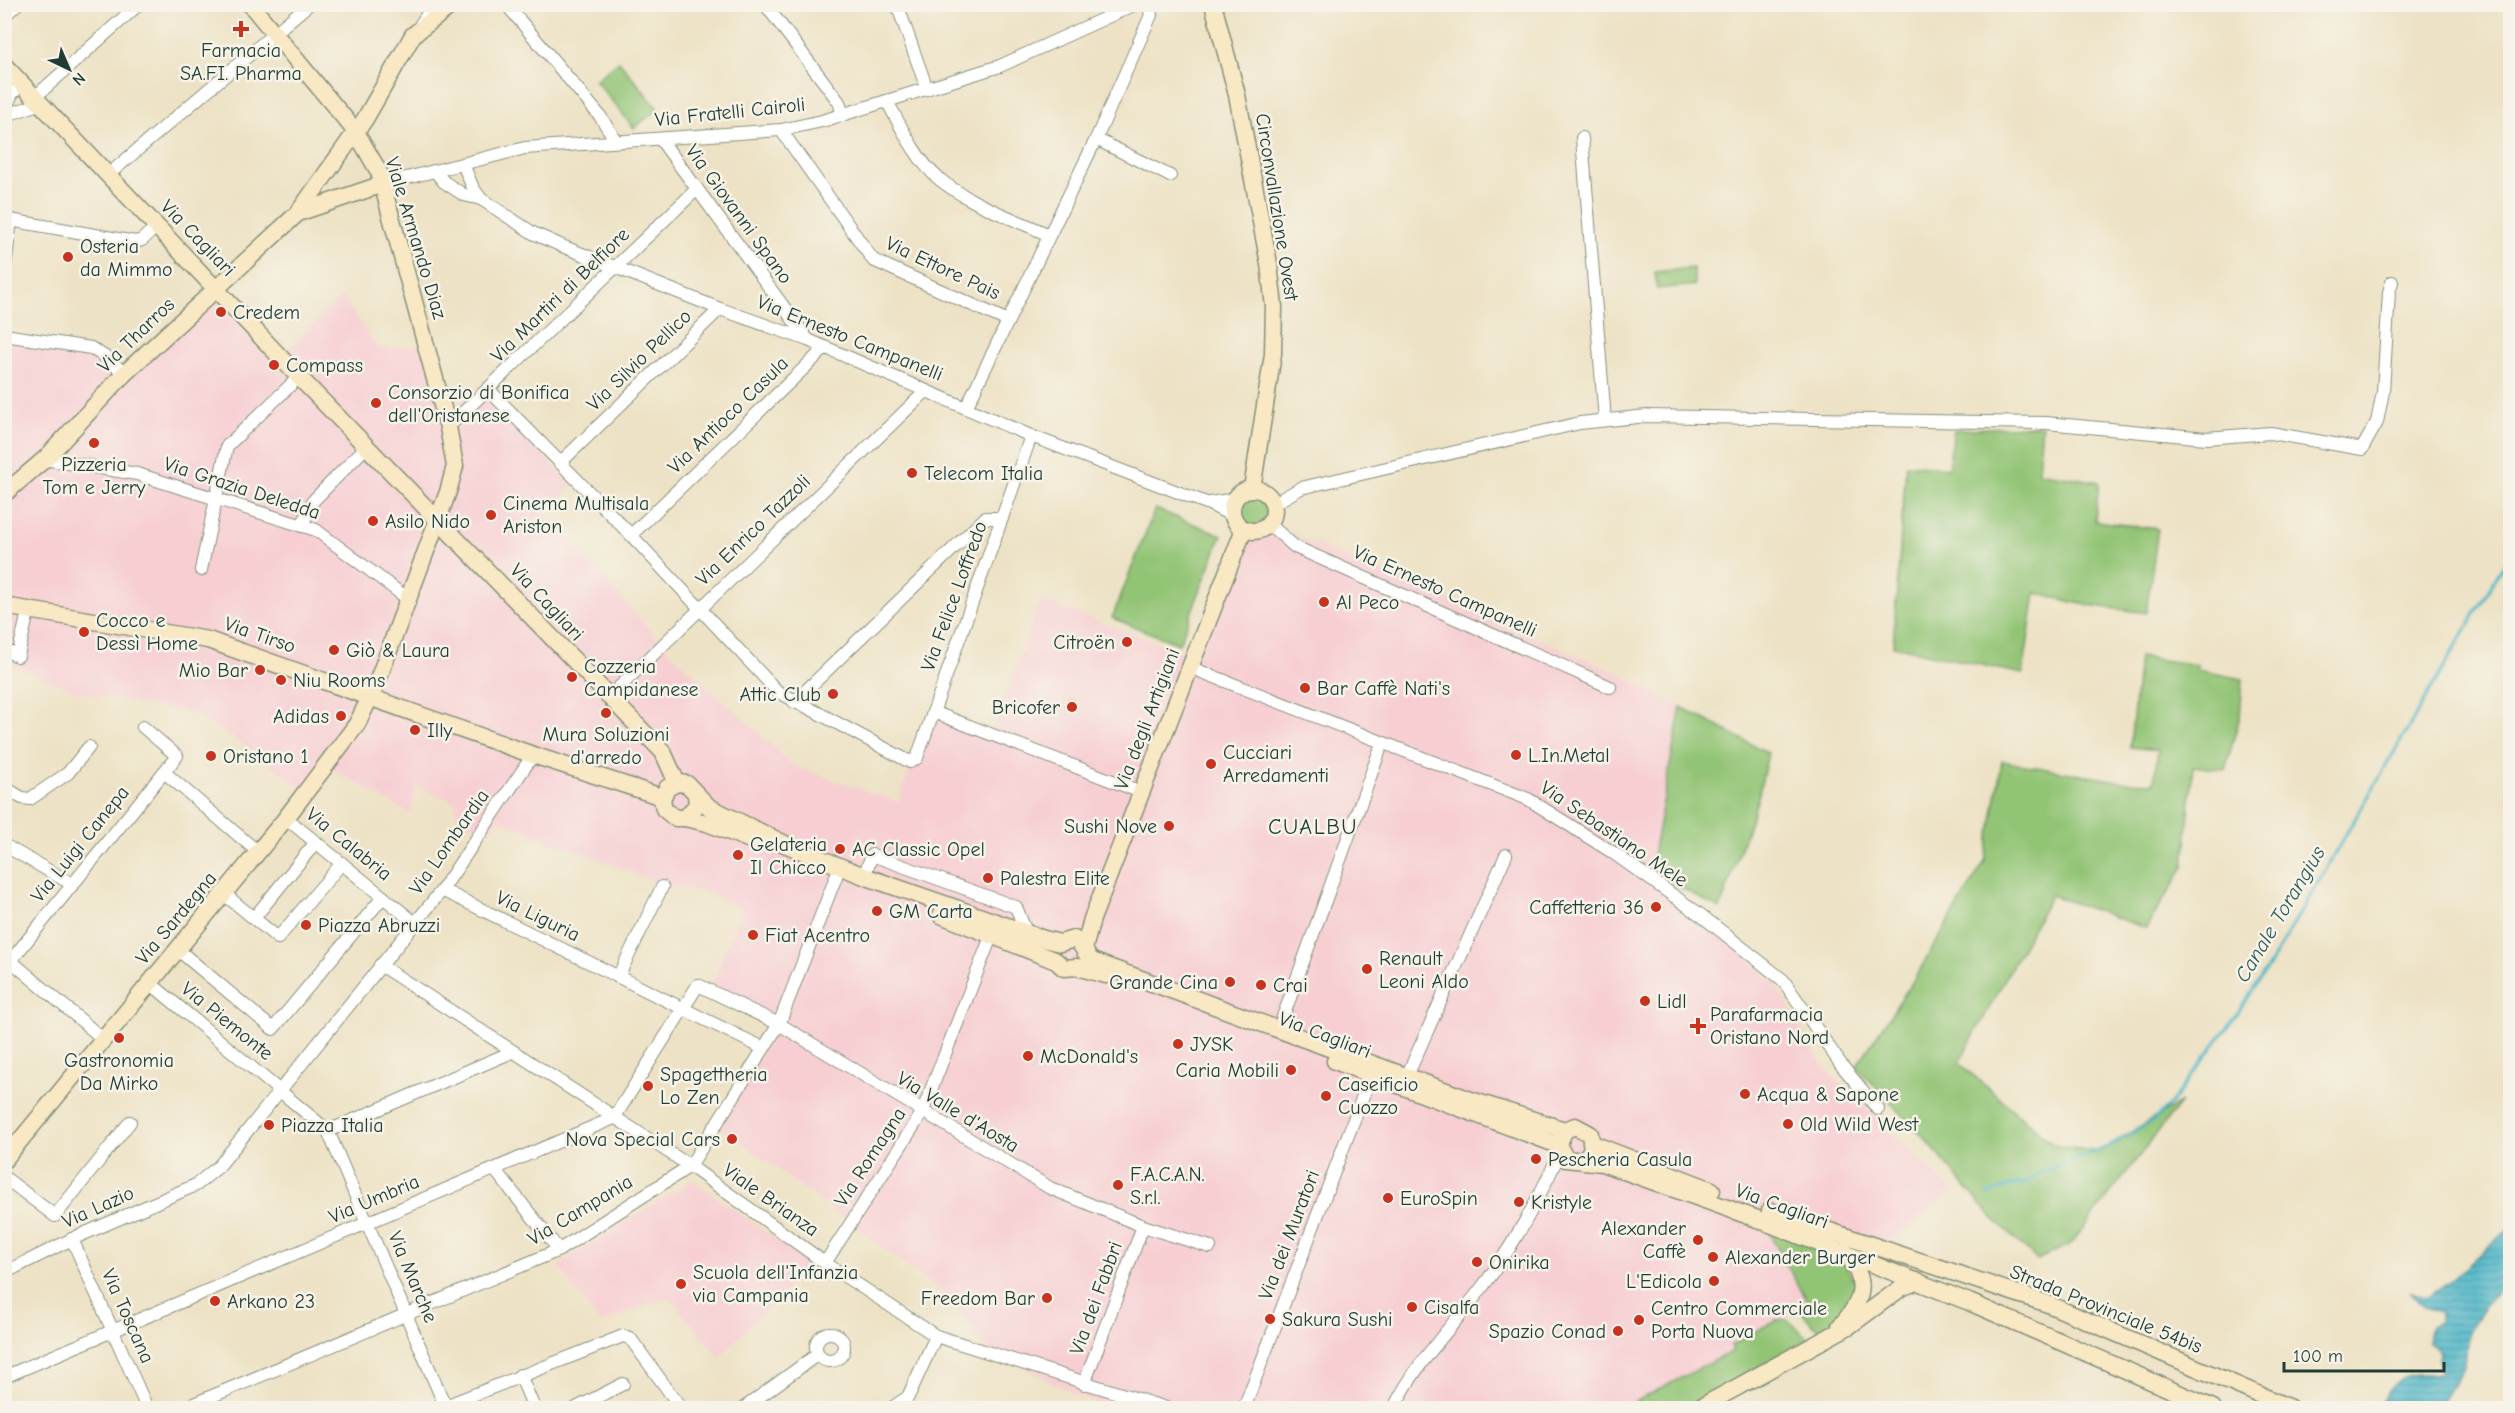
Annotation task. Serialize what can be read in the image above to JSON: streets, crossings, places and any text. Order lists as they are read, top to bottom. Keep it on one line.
{"streets":{"main road":["Circonvallazione Ovest","Via Cagliari","Viale Armando Diaz","Via Tharros","Via Tirso","Via degli Artigiani","Via Sardegna","Strada Provinciale 54bis"],"street":["Via Fratelli Cairoli","Via Giovanni Spano","Via Ettore Pais","Via Martiri di Belfiore","Via Ernesto Campanelli","Via Silvio Pellico","Via Antioco Casula","Via Grazia Deledda","Via Enrico Tazzoli","Via Felice Loffredo","Via Sebastiano Mele","Via Lombardia","Via Luigi Canepa","Via Calabria","Via Liguria","Via Piemonte","Via Valle d'Aosta","Via Romagna","Via Umbria","Viale Brianza","Via Lazio","Via Campania","Via dei Muratori","Via Marche","Via dei Fabbri","Via Toscana"]},"crossings":[["Via Fratelli Cairoli","Via Giovanni Spano"],["Via Fratelli Cairoli","Viale Armando Diaz"],["Via Fratelli Cairoli","Via Ettore Pais"],["Via Fratelli Cairoli","Via Tharros"],["Via Fratelli Cairoli","Via Ernesto Campanelli"],["Circonvallazione Ovest","Via Ernesto Campanelli"],["Circonvallazione Ovest","Via degli Artigiani"],["Via Giovanni Spano","Via Martiri di Belfiore"],["Via Giovanni Spano","Via Ernesto Campanelli"],["Via Cagliari","Viale Armando Diaz"],["Via Cagliari","Via Tharros"],["Via Cagliari","Via Enrico Tazzoli"],["Via Cagliari","Via Tirso"],["Via Cagliari","Via degli Artigiani"],["Via Cagliari","Via Romagna"],["Via Cagliari","Via Campania"],["Via Cagliari","Via dei Muratori"],["Via Cagliari","Strada Provinciale 54bis"],["Viale Armando Diaz","Via Martiri di Belfiore"],["Viale Armando Diaz","Via Tharros"],["Viale Armando Diaz","Via Grazia Deledda"],["Viale Armando Diaz","Via Sardegna"],["Via Martiri di Belfiore","Via Ernesto Campanelli"],["Via Tharros","Via Grazia Deledda"],["Via Ernesto Campanelli","Via Silvio Pellico"],["Via Ernesto Campanelli","Via Antioco Casula"],["Via Ernesto Campanelli","Via Enrico Tazzoli"],["Via Ernesto Campanelli","Via Felice Loffredo"],["Via Ernesto Campanelli","Via degli Artigiani"],["Via Grazia Deledda","Via Sardegna"],["Via Tirso","Via Lombardia"],["Via Tirso","Via Sardegna"],["Via degli Artigiani","Via Sebastiano Mele"],["Via Lombardia","Via Calabria"],["Via Lombardia","Via Liguria"],["Via Lombardia","Via Piemonte"],["Via Lombardia","Viale Brianza"],["Via Lombardia","Via Lazio"],["Via Calabria","Via Sardegna"],["Via Liguria","Via Valle d'Aosta"],["Via Liguria","Via Campania"],["Via Sardegna","Via Piemonte"],["Via Piemonte","Via Lazio"],["Via Valle d'Aosta","Via Romagna"],["Via Valle d'Aosta","Via Campania"],["Via Valle d'Aosta","Via dei Fabbri"],["Via Romagna","Viale Brianza"],["Via Umbria","Viale Brianza"],["Via Umbria","Via Marche"],["Via Umbria","Via Toscana"],["Viale Brianza","Via Campania"],["Viale Brianza","Via dei Fabbri"],["Via Lazio","Via Toscana"],["Via Campania","Via Marche"]],"districts":["CUALBU"],"water":["Canale Torangius"],"places":{"health":["Farmacia SA.FI. Pharma","Parafarmacia Oristano Nord"],"other":["Osteria da Mimmo","Credem","Compass","Consorzio di Bonifica dell'Oristanese","Pizzeria Tom e Jerry","Telecom Italia","Cinema Multisala Ariston","Asilo Nido","Al Peco","Cocco e Dessì Home","Citroën","Giò & Laura","Mio Bar","Cozzeria Campidanese","Niu Rooms","Bar Caffè Nati's","Attic Club","Bricofer","Mura Soluzioni d'arredo","Adidas","Illy","L.In.Metal","Oristano 1","Cucciari Arredamenti","Sushi Nove","AC Classic Opel","Gelateria Il Chicco","Palestra Elite","Caffetteria 36","GM Carta","Piazza Abruzzi","Fiat Acentro","Renault Leoni Aldo","Grande Cina","Crai","Lidl","Gastronomia Da Mirko","JYSK","McDonald's","Caria Mobili","Spagettheria Lo Zen","Acqua & Sapone","Caseificio Cuozzo","Old Wild West","Piazza Italia","Nova Special Cars","Pescheria Casula","F.A.C.A.N. S.r.l.","EuroSpin","Kristyle","Alexander Caffè","Alexander Burger","Onirika","L'Edicola","Scuola dell'Infanzia via Campania","Freedom Bar","Arkano 23","Cisalfa","Sakura Sushi","Centro Commerciale Porta Nuova","Spazio Conad"]},"scale_bar":"100 m","north":"bottom right"}
